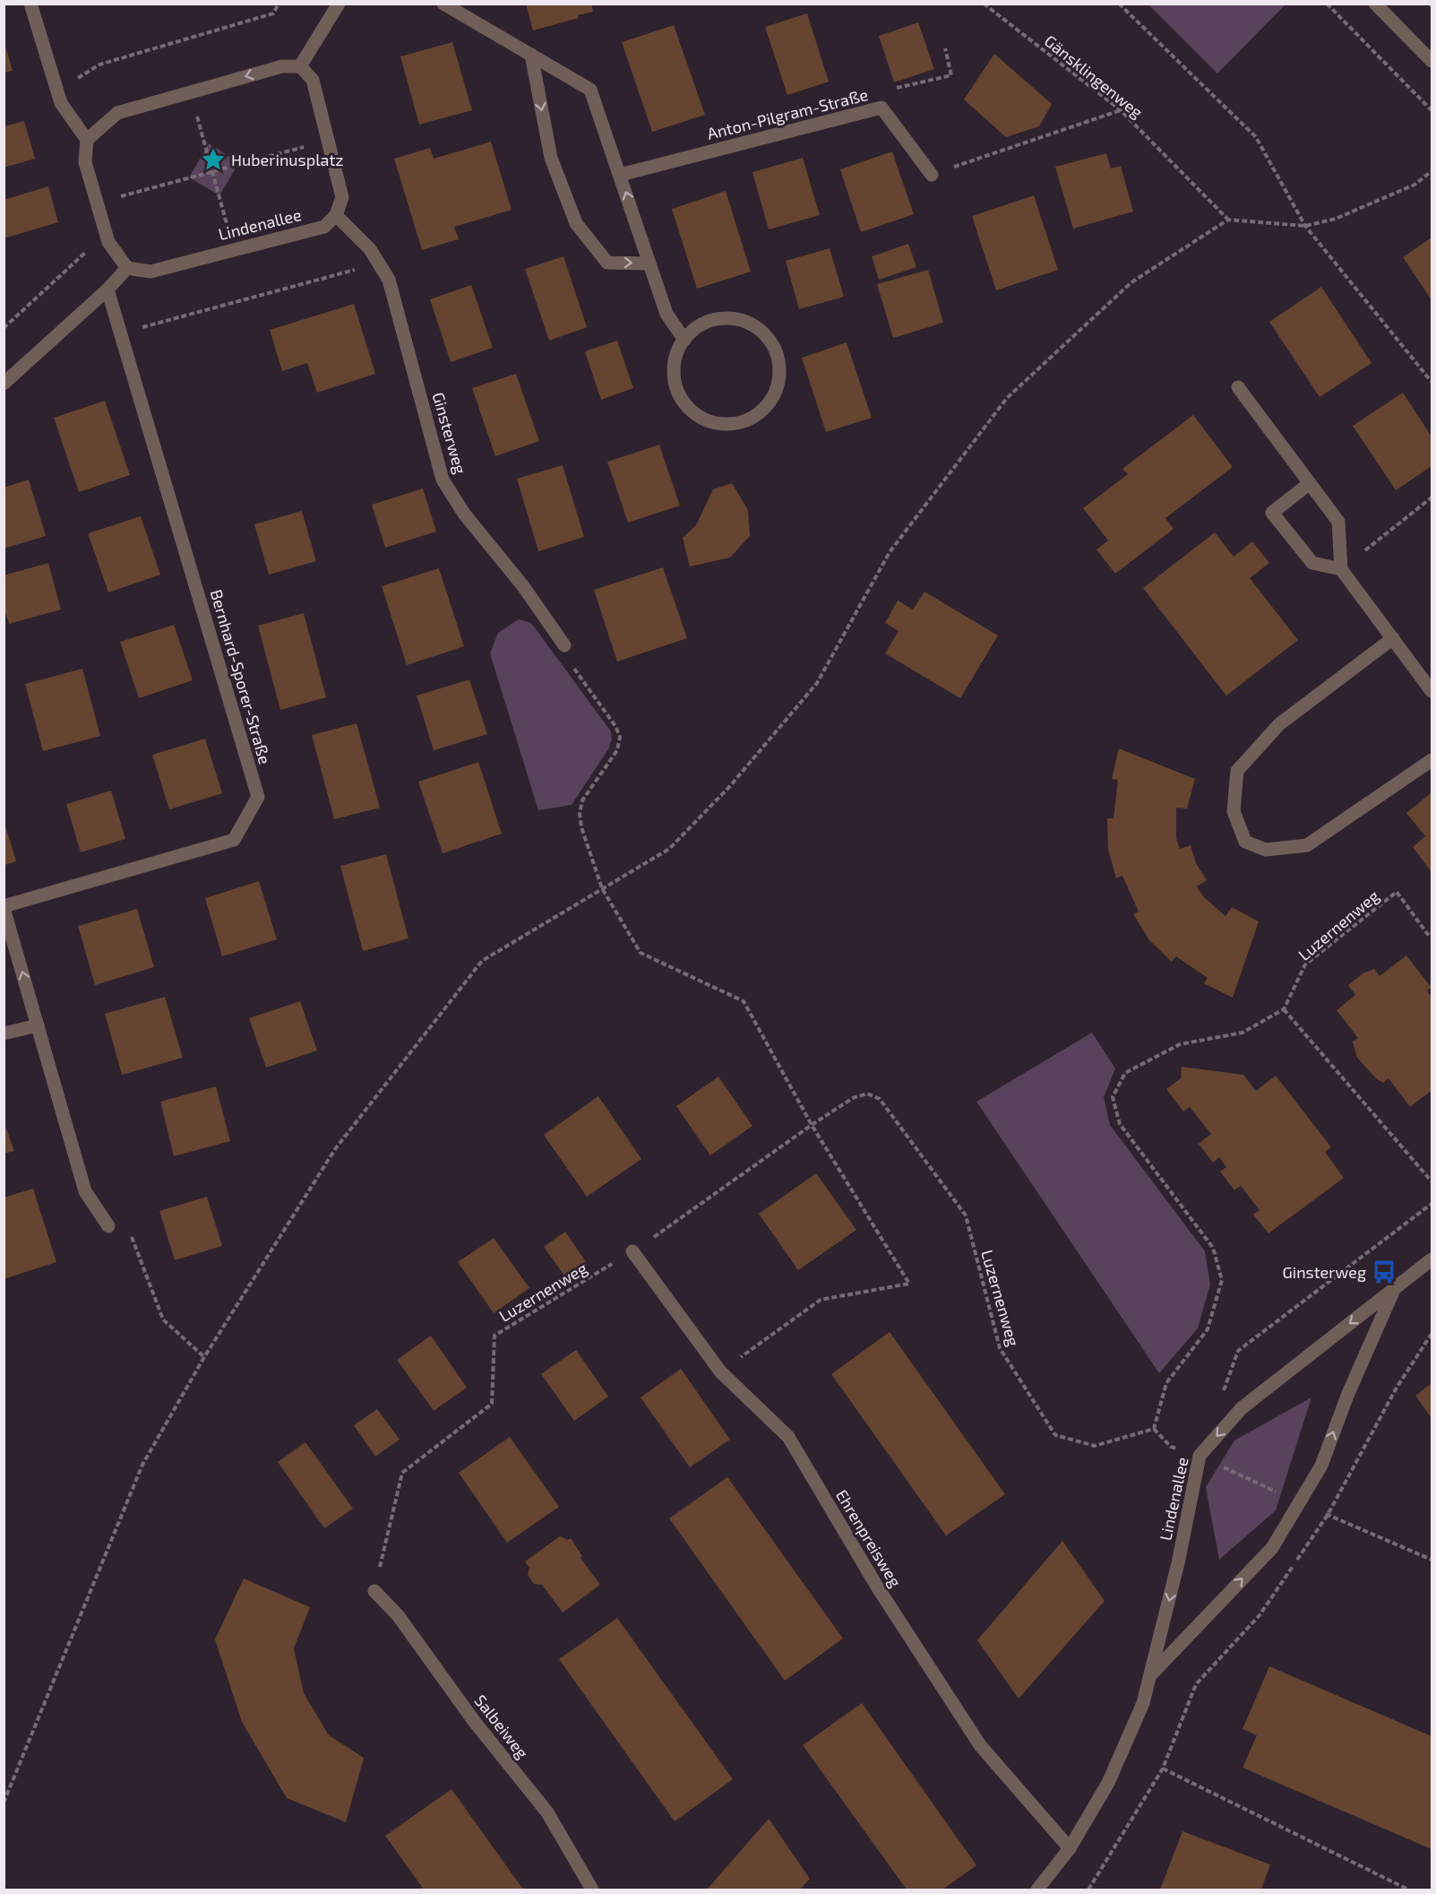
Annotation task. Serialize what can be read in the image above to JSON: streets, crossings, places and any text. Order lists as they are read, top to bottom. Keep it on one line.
{"streets":{"street":["Anton-Pilgram-Straße","Lindenallee","Ginsterweg","Bernhard-Sporer-Straße","Ehrenpreisweg","Salbeiweg"],"path":["Gänsklingenweg","Luzernenweg"]},"crossings":[["Lindenallee","Ginsterweg"],["Lindenallee","Ehrenpreisweg"],["Luzernenweg","Ehrenpreisweg"],["Luzernenweg","Salbeiweg"]],"places":{"place":["Huberinusplatz"],"bus stop":["Ginsterweg"]}}
